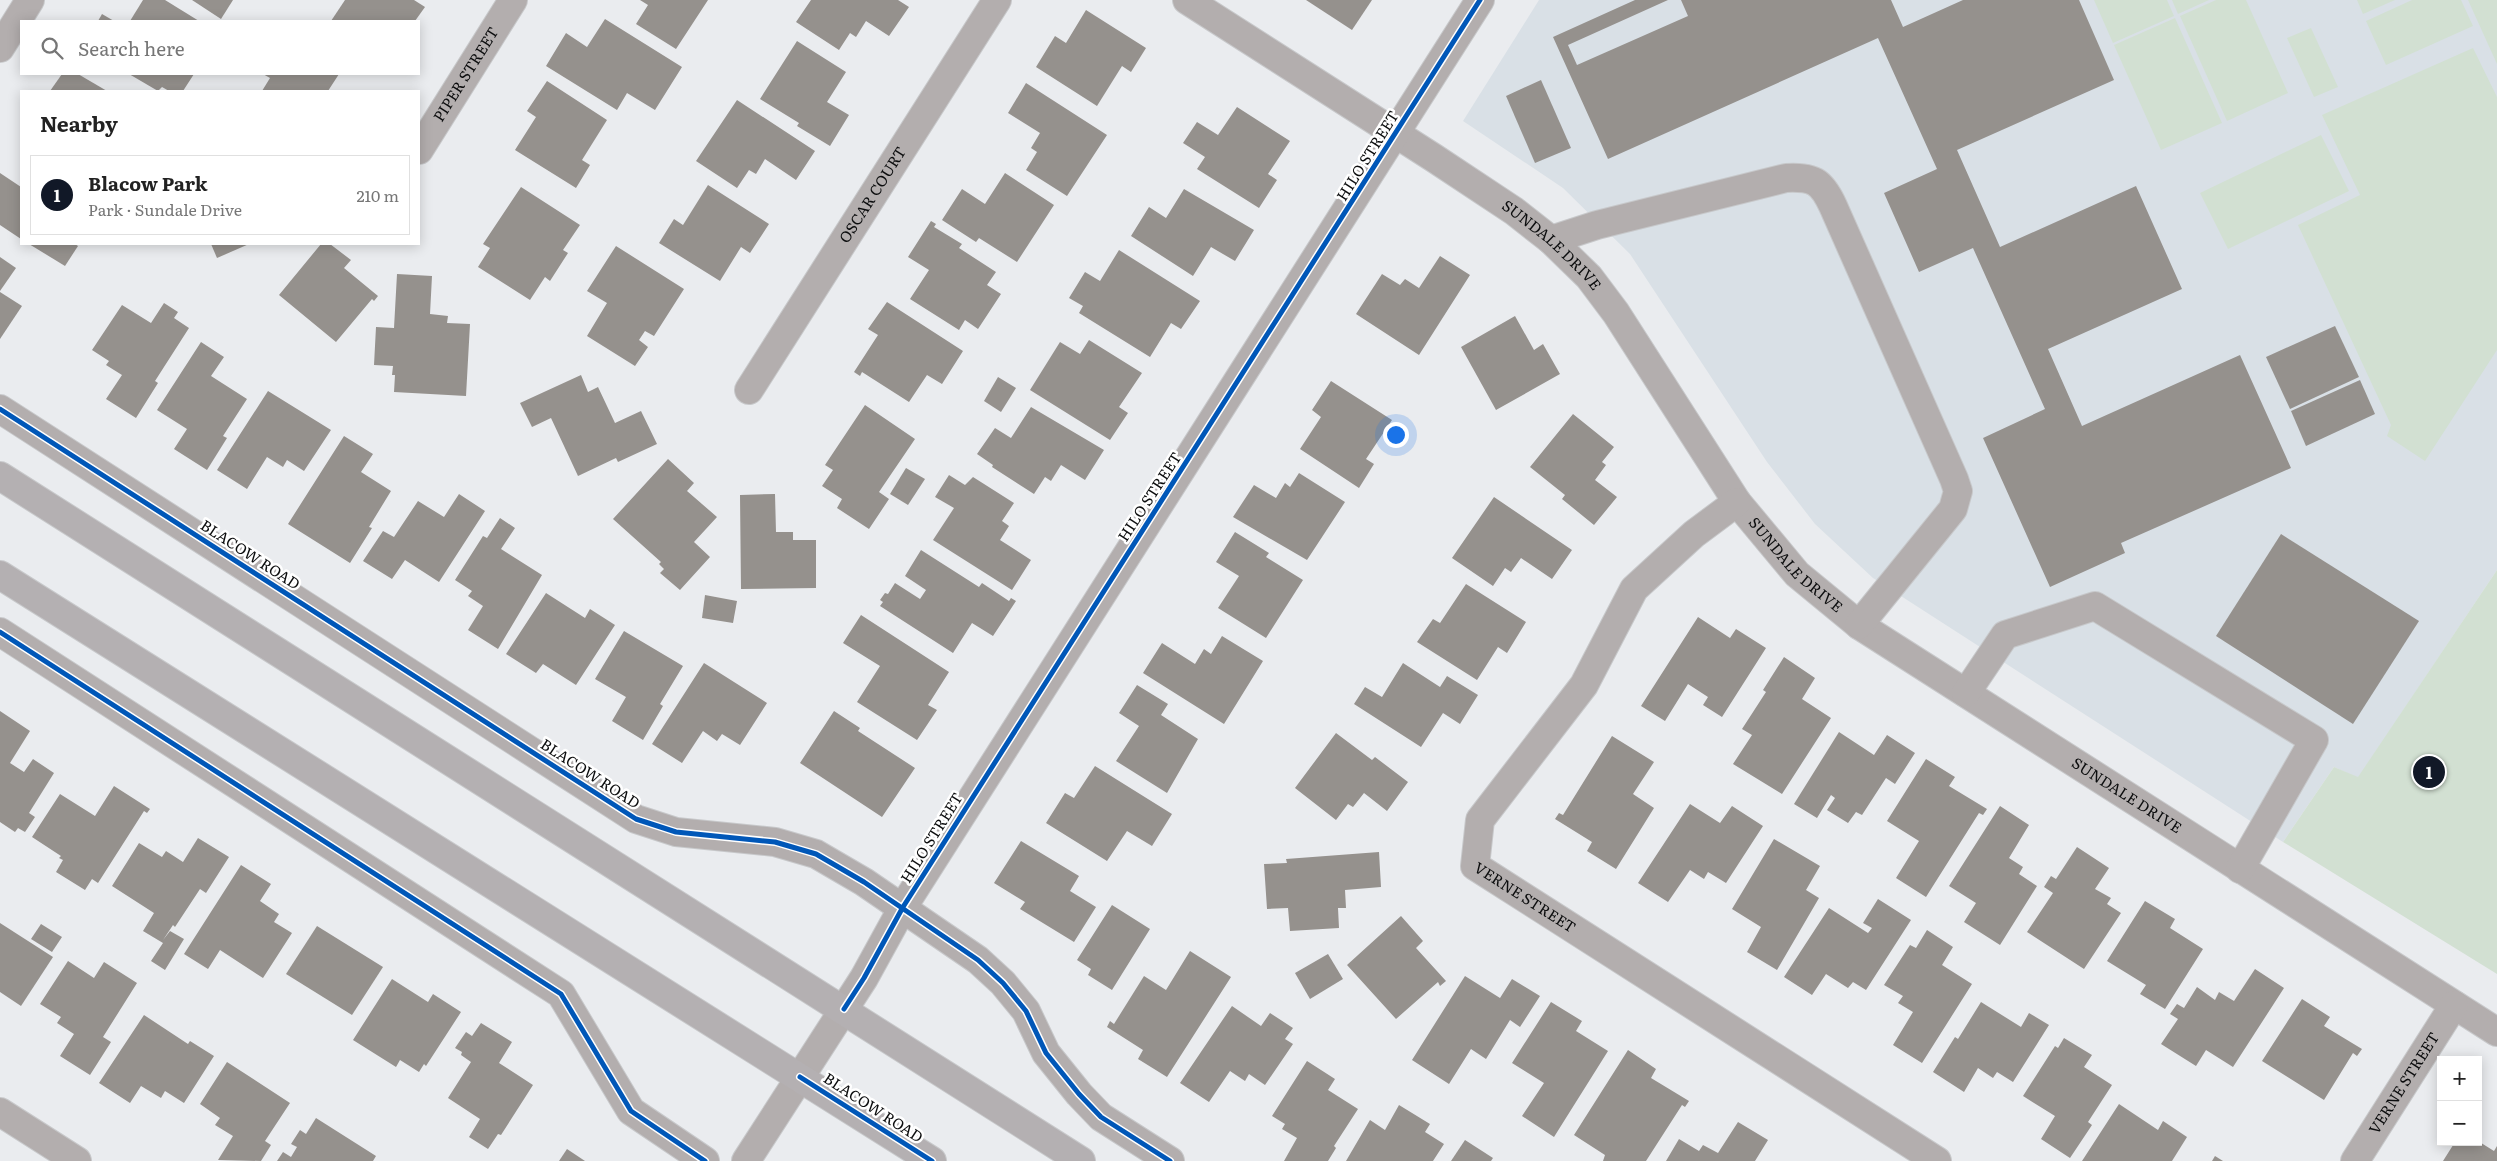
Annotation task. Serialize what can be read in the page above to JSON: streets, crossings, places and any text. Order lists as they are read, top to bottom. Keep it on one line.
{"streets":{"main road":["BLACOW ROAD"],"street":["PIPER STREET","HILO STREET","OSCAR COURT","SUNDALE DRIVE","VERNE STREET"]},"crossings":[["HILO STREET","SUNDALE DRIVE"],["HILO STREET","BLACOW ROAD"],["SUNDALE DRIVE","VERNE STREET"]],"page":{"search":"Search here","heading":"Nearby","list":[{"mark":"1","name":"Blacow Park","note":"Park · Sundale Drive","value":"210 m"}],"pins":"1","map_buttons":["+","−"]}}
